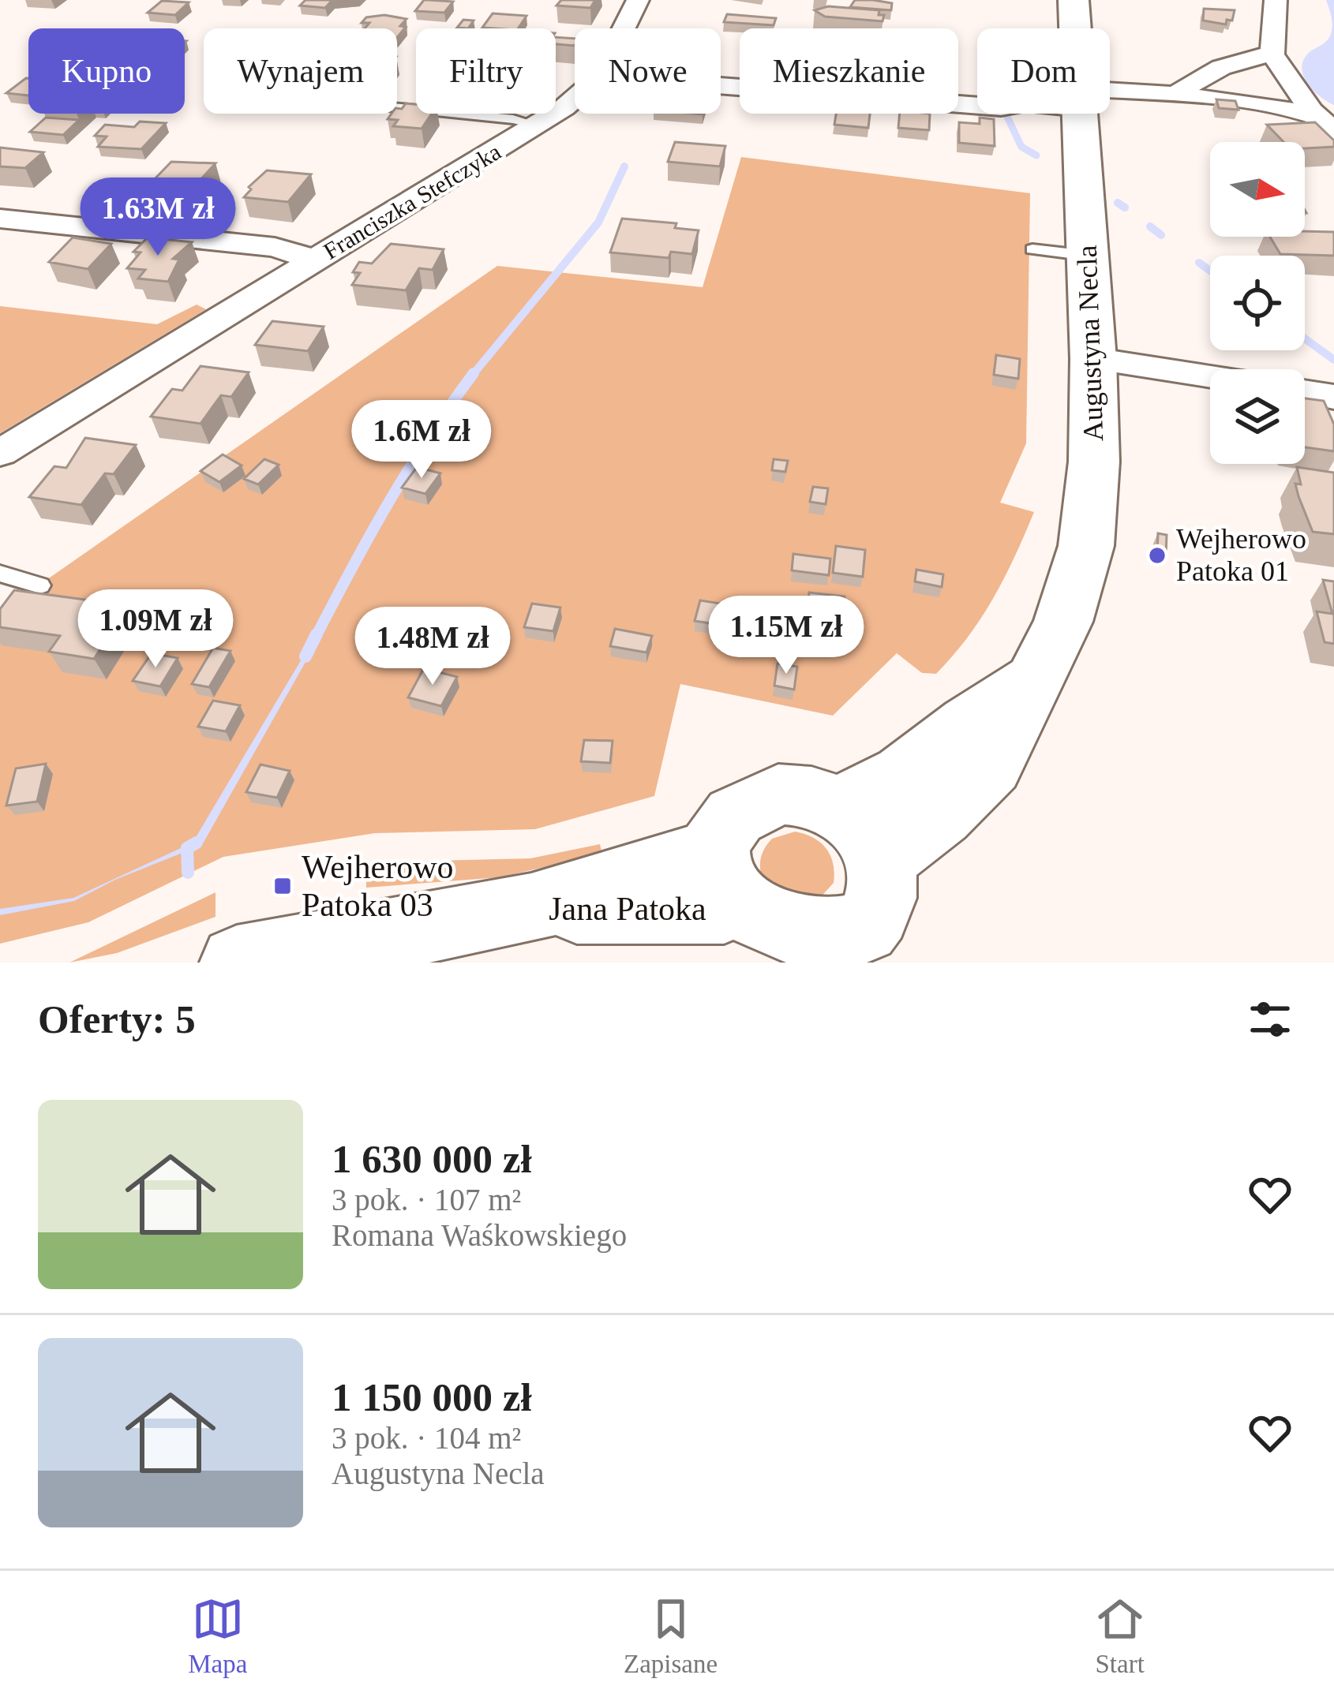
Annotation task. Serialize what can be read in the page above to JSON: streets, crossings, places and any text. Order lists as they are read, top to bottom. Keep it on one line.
{"streets":{"main road":["Augustyna Necla","Jana Patoka"],"street":["Franciszka Stefczyka"]},"crossings":[["Augustyna Necla","Jana Patoka"]],"places":{"other":["Wejherowo Patoka 01"],"transit":["Wejherowo Patoka 03"]},"north":"right","page":{"chip":["Kupno","Wynajem","Filtry","Nowe","Mieszkanie","Dom"],"price":["1.63M zł","1.6M zł","1.09M zł","1.15M zł","1.48M zł"],"heading":"Oferty: 5","list":[{"name":"1 630 000 zł","note":"3 pok. · 107 m² · Romana Waśkowskiego"},{"name":"1 150 000 zł","note":"3 pok. · 104 m² · Augustyna Necla"}],"tabs":["Mapa","Zapisane","Start"]}}
